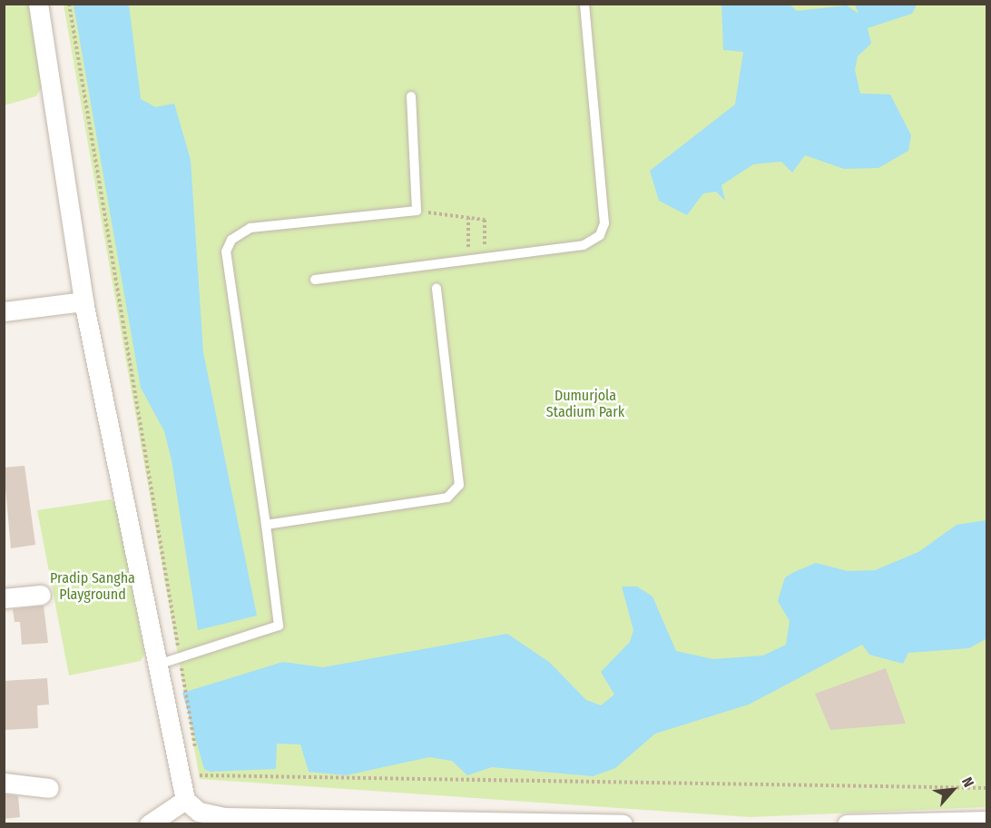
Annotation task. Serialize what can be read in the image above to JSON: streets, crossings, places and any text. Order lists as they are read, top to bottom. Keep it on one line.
{"parks":["Dumurjola Stadium Park","Pradip Sangha Playground"],"north":"top right"}
